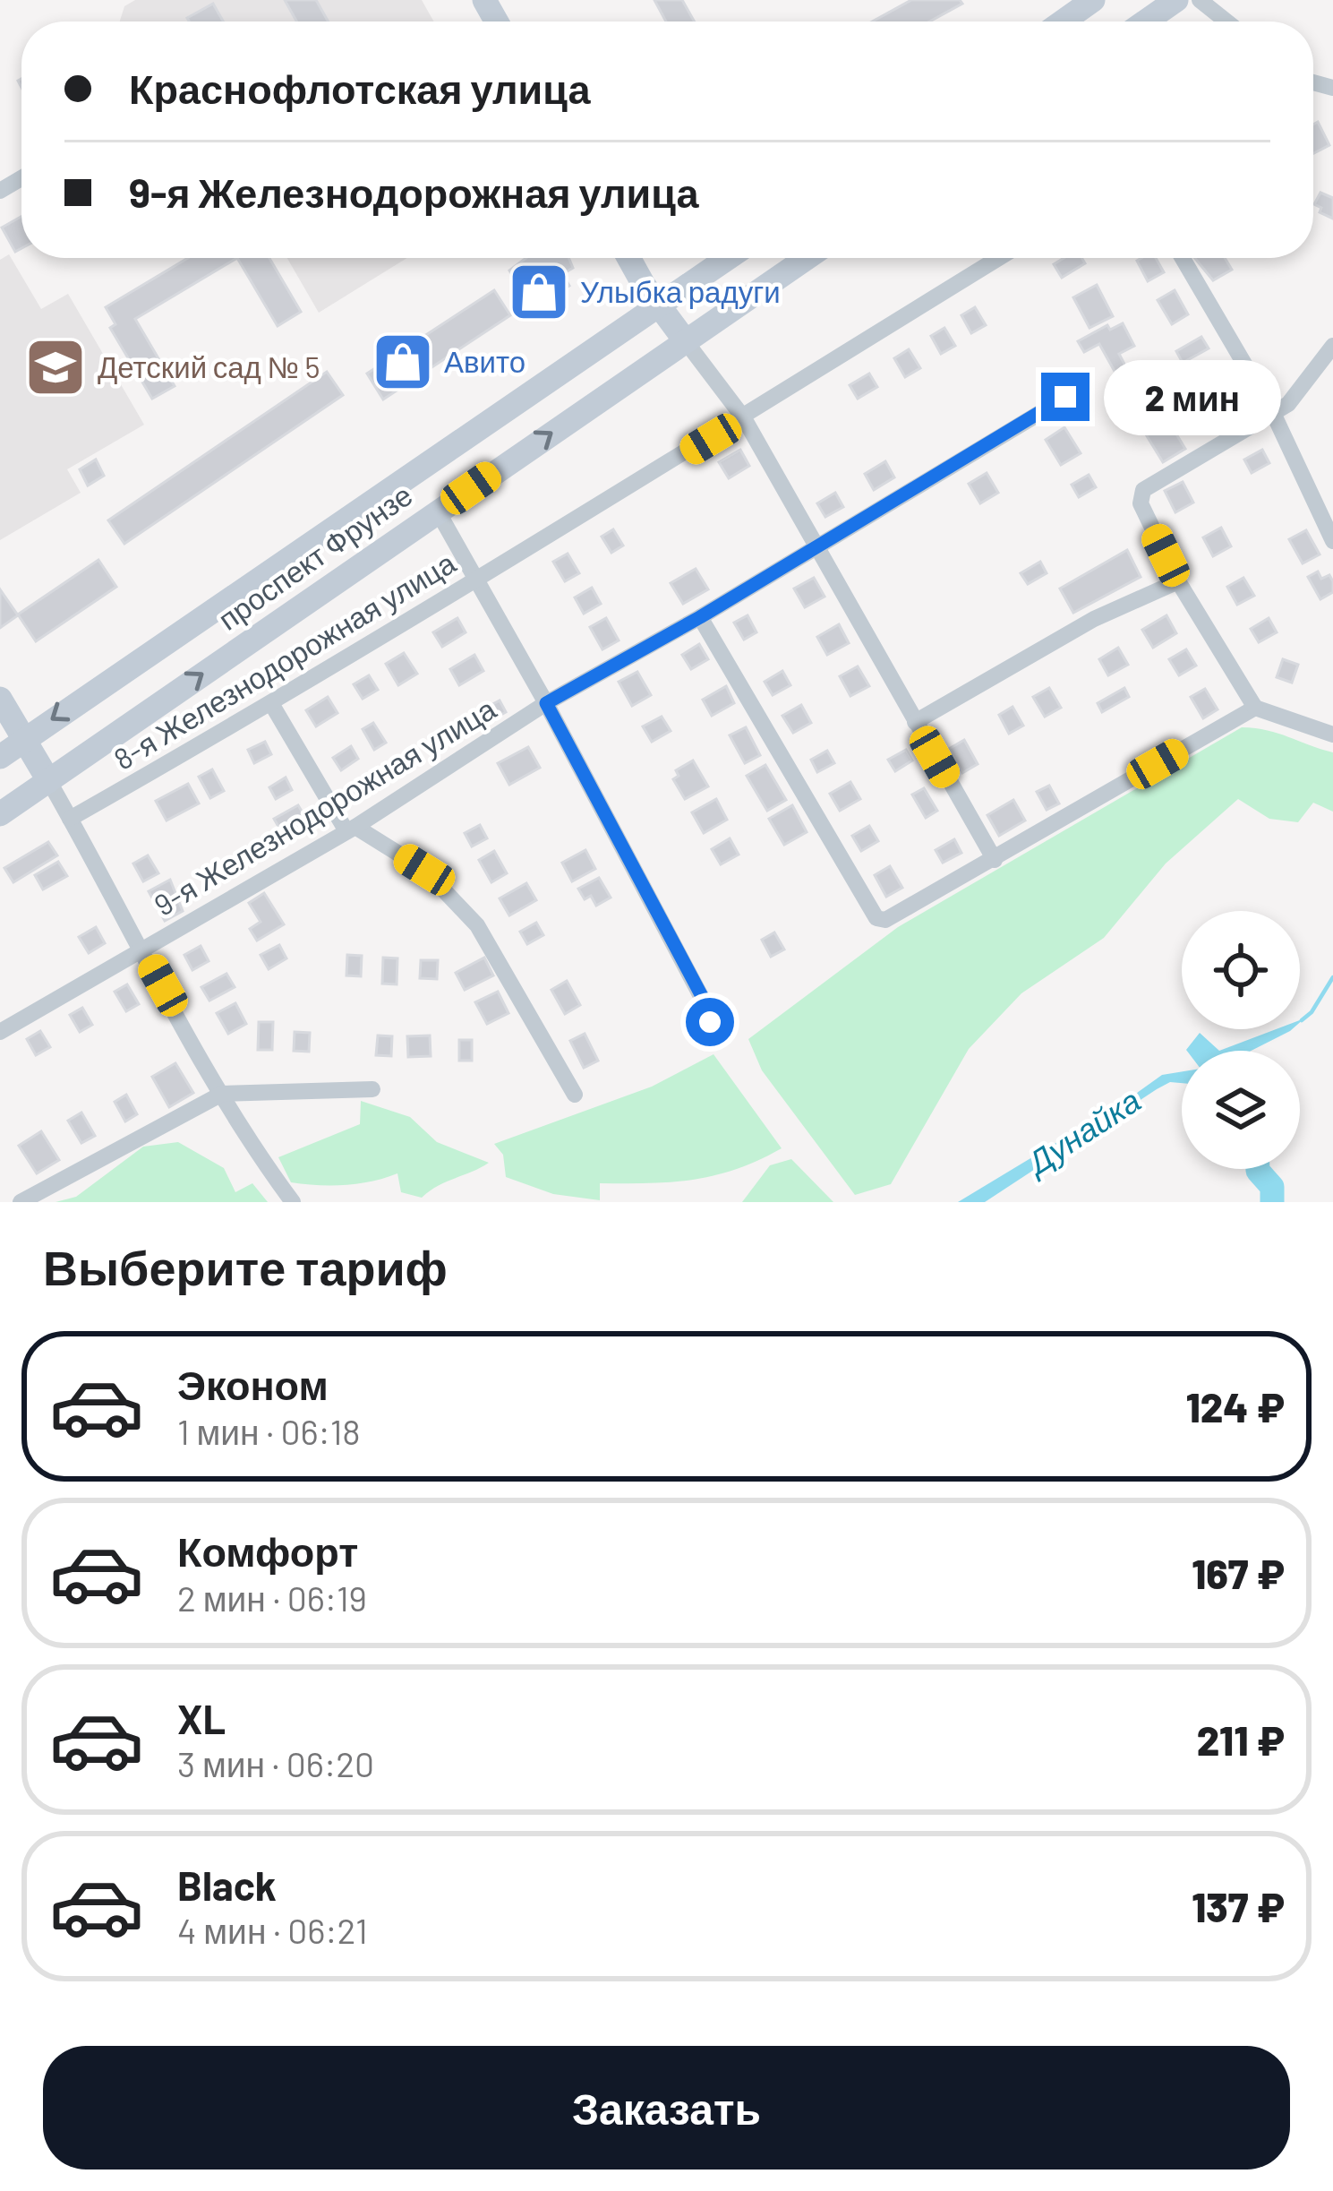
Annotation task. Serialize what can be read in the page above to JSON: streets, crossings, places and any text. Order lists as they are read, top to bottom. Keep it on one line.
{"streets":{"main road":["проспект Фрунзе"],"street":["8-я Железнодорожная улица","9-я Железнодорожная улица"]},"water":["Дунайка"],"places":{"shop":["Улыбка радуги","Авито"],"school or university":["Детский сад № 5"]},"page":{"banner":["Краснофлотская улица","9-я Железнодорожная улица"],"bubble":"2 мин","heading":"Выберите тариф","list":[{"name":"Эконом","note":"1 мин · 06:18","value":"124 ₽"},{"name":"Комфорт","note":"2 мин · 06:19","value":"167 ₽"},{"name":"XL","note":"3 мин · 06:20","value":"211 ₽"},{"name":"Black","note":"4 мин · 06:21","value":"137 ₽"}],"buttons":"Заказать"}}
